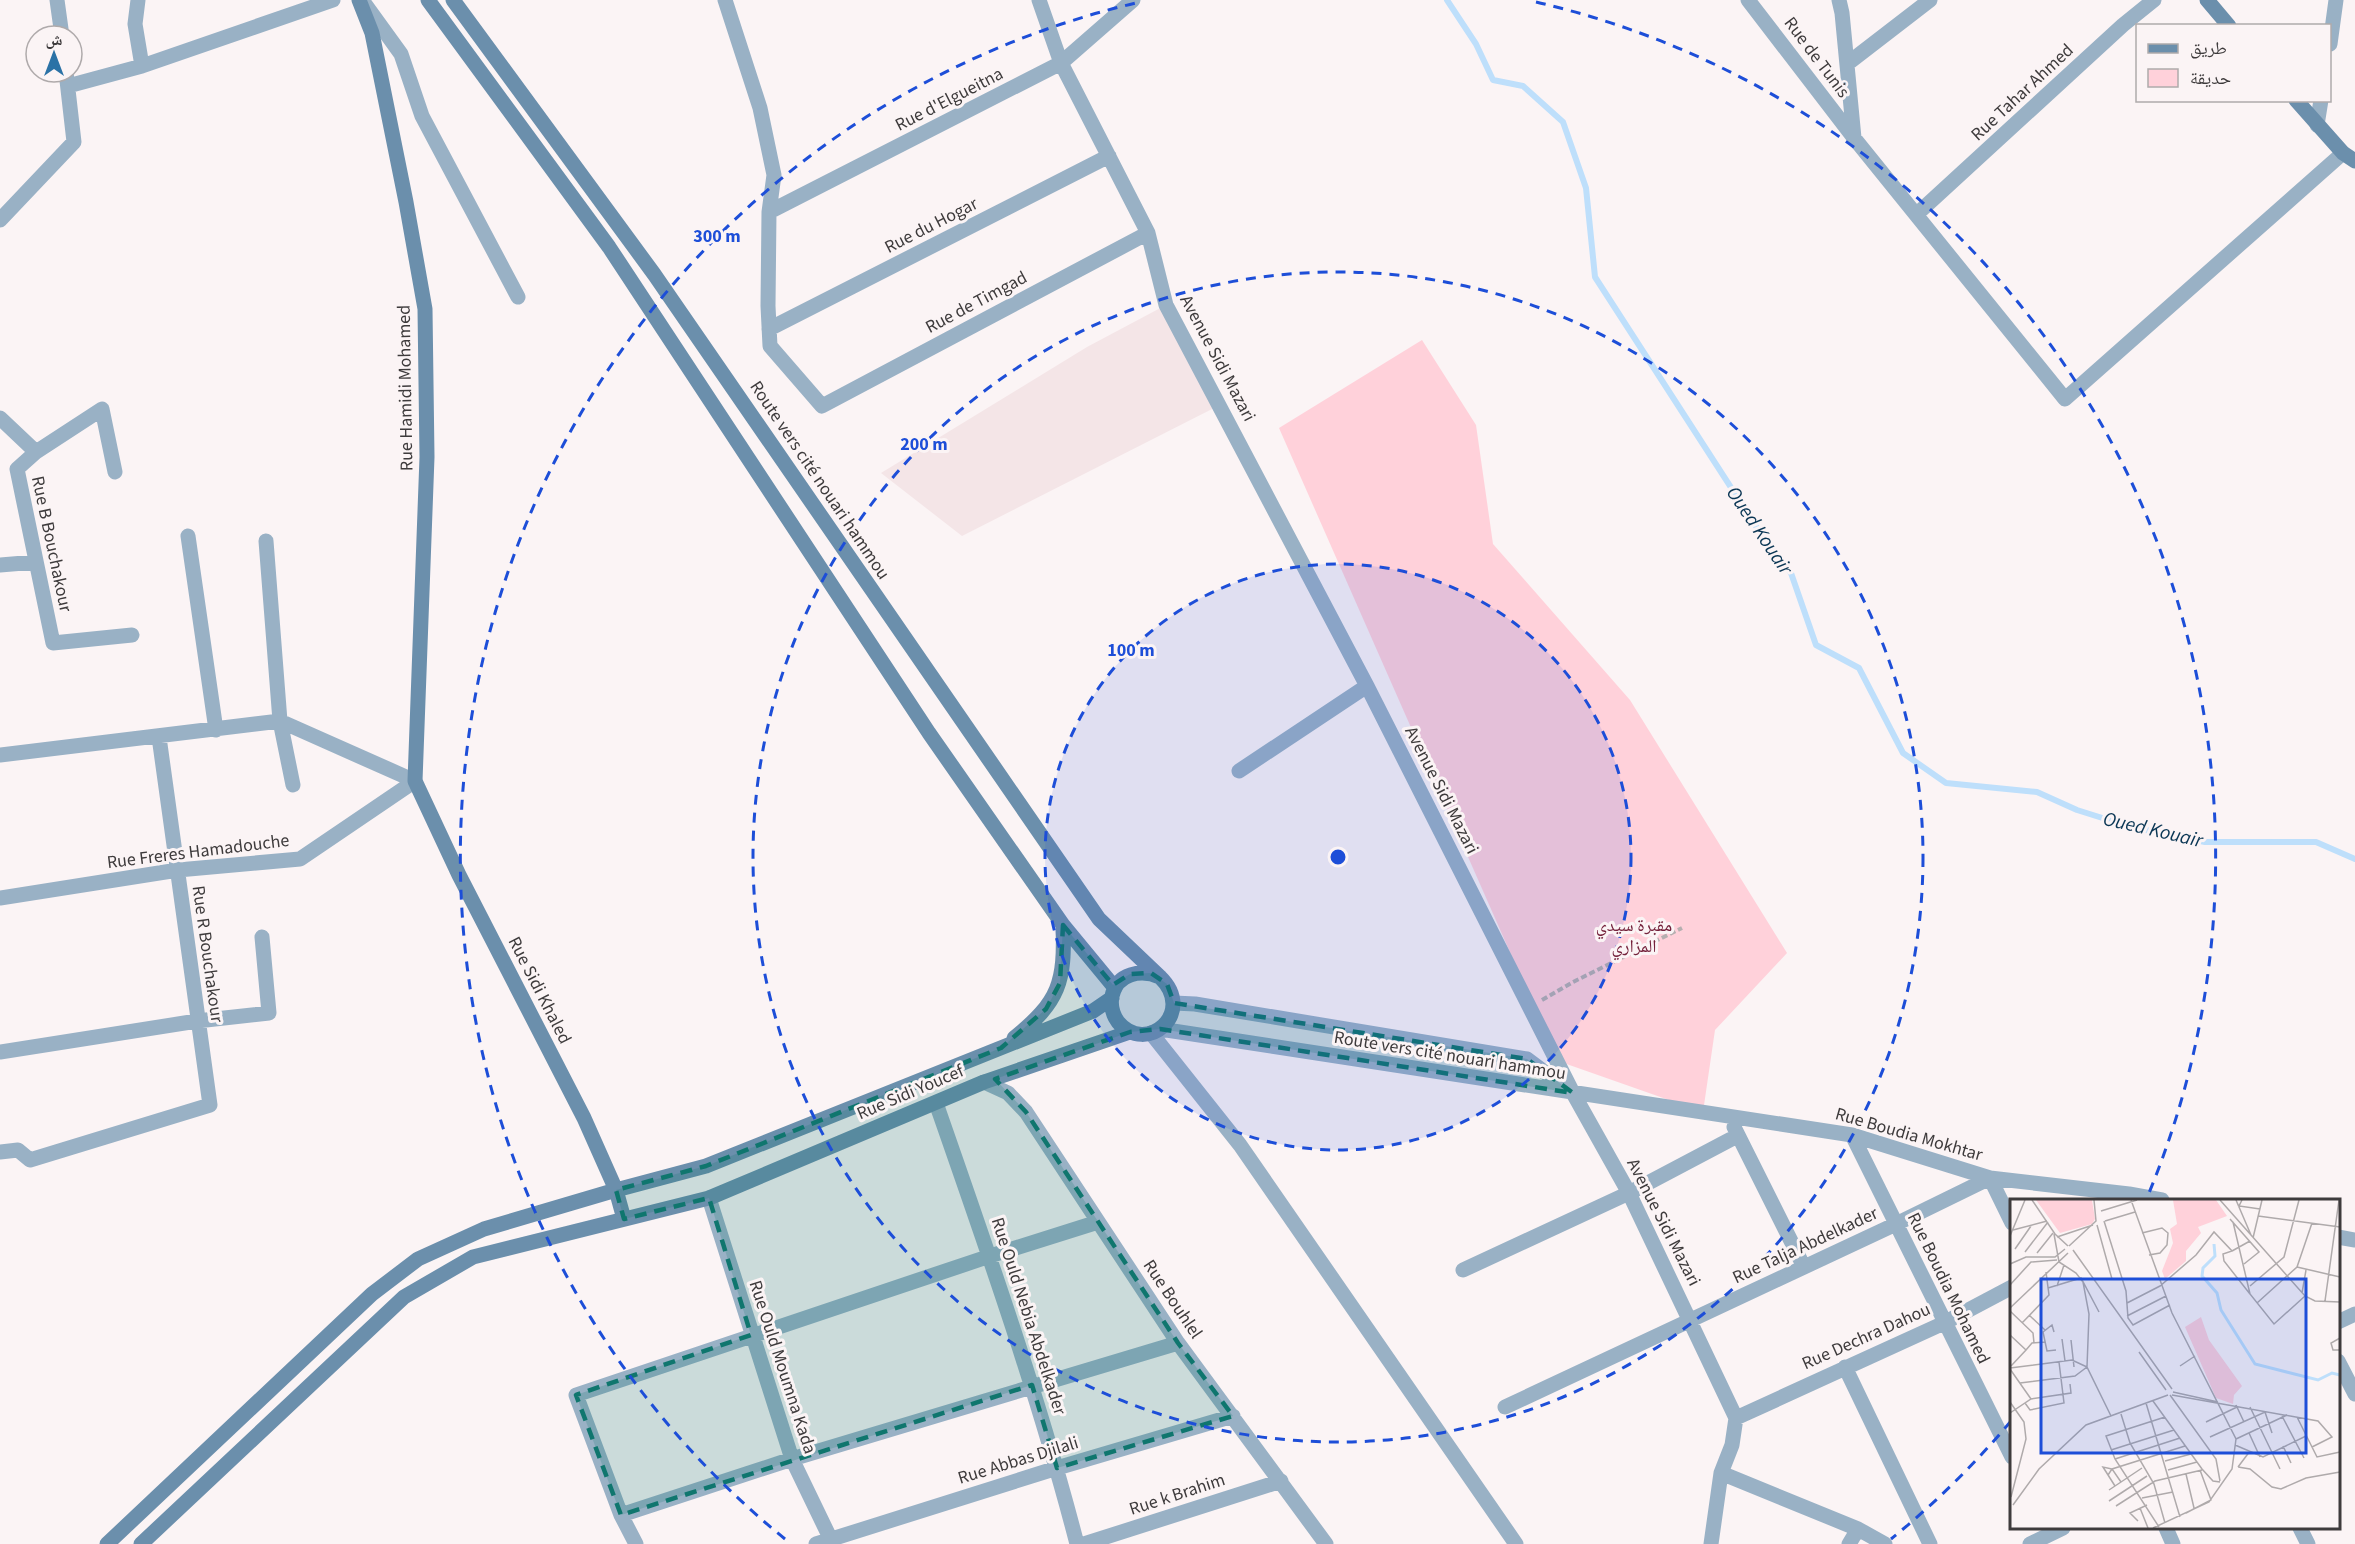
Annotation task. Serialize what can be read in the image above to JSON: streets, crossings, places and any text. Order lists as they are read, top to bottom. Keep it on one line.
{"streets":{"main road":["Rue Hamidi Mohamed","Route vers cité nouari hammou","Rue Sidi Khaled","Rue Sidi Youcef"],"street":["Rue de Tunis","Rue Tahar Ahmed","Rue d'Elgueitna","Rue du Hogar","Rue de Timgad","Avenue Sidi Mazari","Rue B Bouchakour","Rue Freres Hamadouche","Rue R Bouchakour","Rue Boudia Mokhtar","Rue Talja Abdelkader","Rue Boudia Mohamed","Rue Bouhlel","Rue Ould Nebia Abdelkader","Rue Dechra Dahou","Rue Ould Moumna Kada","Rue Abbas Djilali","Rue k Brahim"]},"crossings":[["Rue de Tunis","Rue Tahar Ahmed"],["Rue d'Elgueitna","Avenue Sidi Mazari"],["Rue du Hogar","Rue de Timgad"],["Rue du Hogar","Avenue Sidi Mazari"],["Rue de Timgad","Avenue Sidi Mazari"],["Avenue Sidi Mazari","Route vers cité nouari hammou"],["Avenue Sidi Mazari","Rue Boudia Mokhtar"],["Avenue Sidi Mazari","Rue Talja Abdelkader"],["Avenue Sidi Mazari","Rue Dechra Dahou"],["Rue Hamidi Mohamed","Rue Freres Hamadouche"],["Rue Hamidi Mohamed","Rue Sidi Khaled"],["Route vers cité nouari hammou","Rue Sidi Youcef"],["Route vers cité nouari hammou","Rue Boudia Mokhtar"],["Rue Freres Hamadouche","Rue R Bouchakour"],["Rue Freres Hamadouche","Rue Sidi Khaled"],["Rue Sidi Khaled","Rue Sidi Youcef"],["Rue Sidi Youcef","Rue Bouhlel"],["Rue Sidi Youcef","Rue Ould Nebia Abdelkader"],["Rue Sidi Youcef","Rue Ould Moumna Kada"],["Rue Boudia Mokhtar","Rue Talja Abdelkader"],["Rue Boudia Mokhtar","Rue Boudia Mohamed"],["Rue Talja Abdelkader","Rue Boudia Mohamed"],["Rue Boudia Mohamed","Rue Dechra Dahou"],["Rue Bouhlel","Rue Abbas Djilali"],["Rue Bouhlel","Rue k Brahim"],["Rue Ould Nebia Abdelkader","Rue Abbas Djilali"],["Rue Ould Moumna Kada","Rue Abbas Djilali"]],"water":["Oued Kouair"],"parks":["مقبرة سيدي المزاري"],"legend":["طريق","حديقة"],"north":"top","rings":["300 m","200 m","100 m"]}
